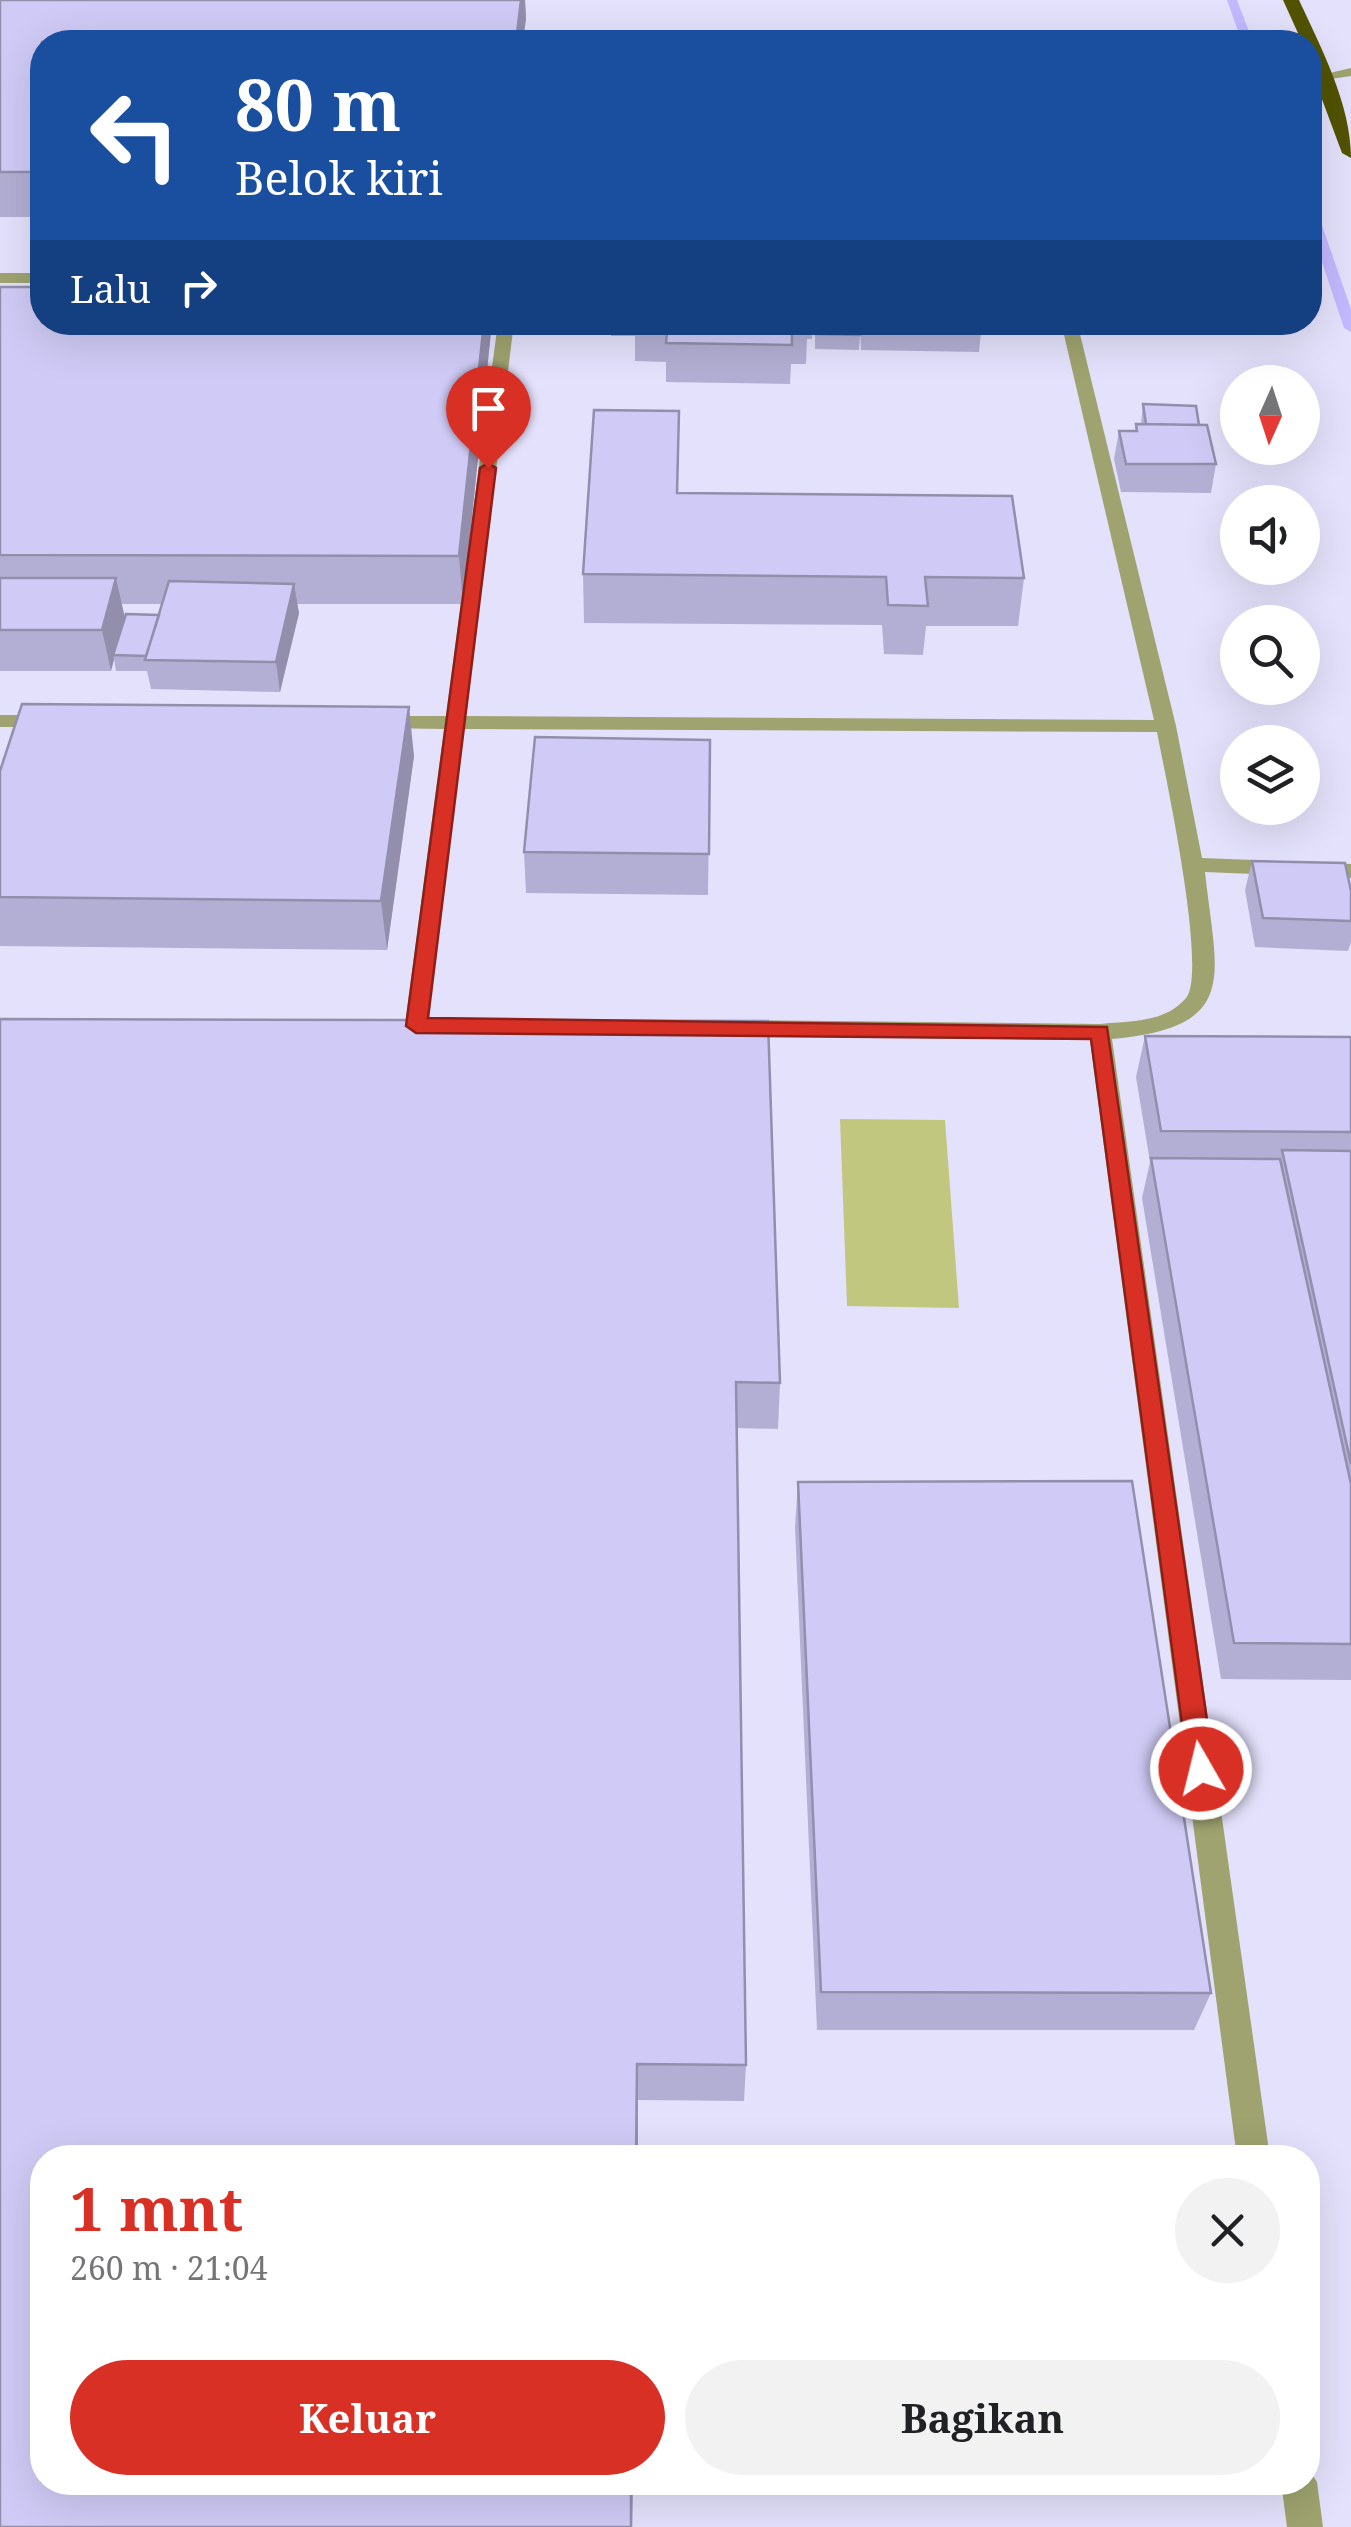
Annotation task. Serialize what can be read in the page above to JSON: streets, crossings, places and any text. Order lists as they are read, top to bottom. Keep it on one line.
{"north":"bottom","page":{"turn":["80 m","Belok kiri"],"then":"Lalu","heading":["1 mnt","260 m · 21:04"],"buttons":["Keluar","Bagikan"]}}
